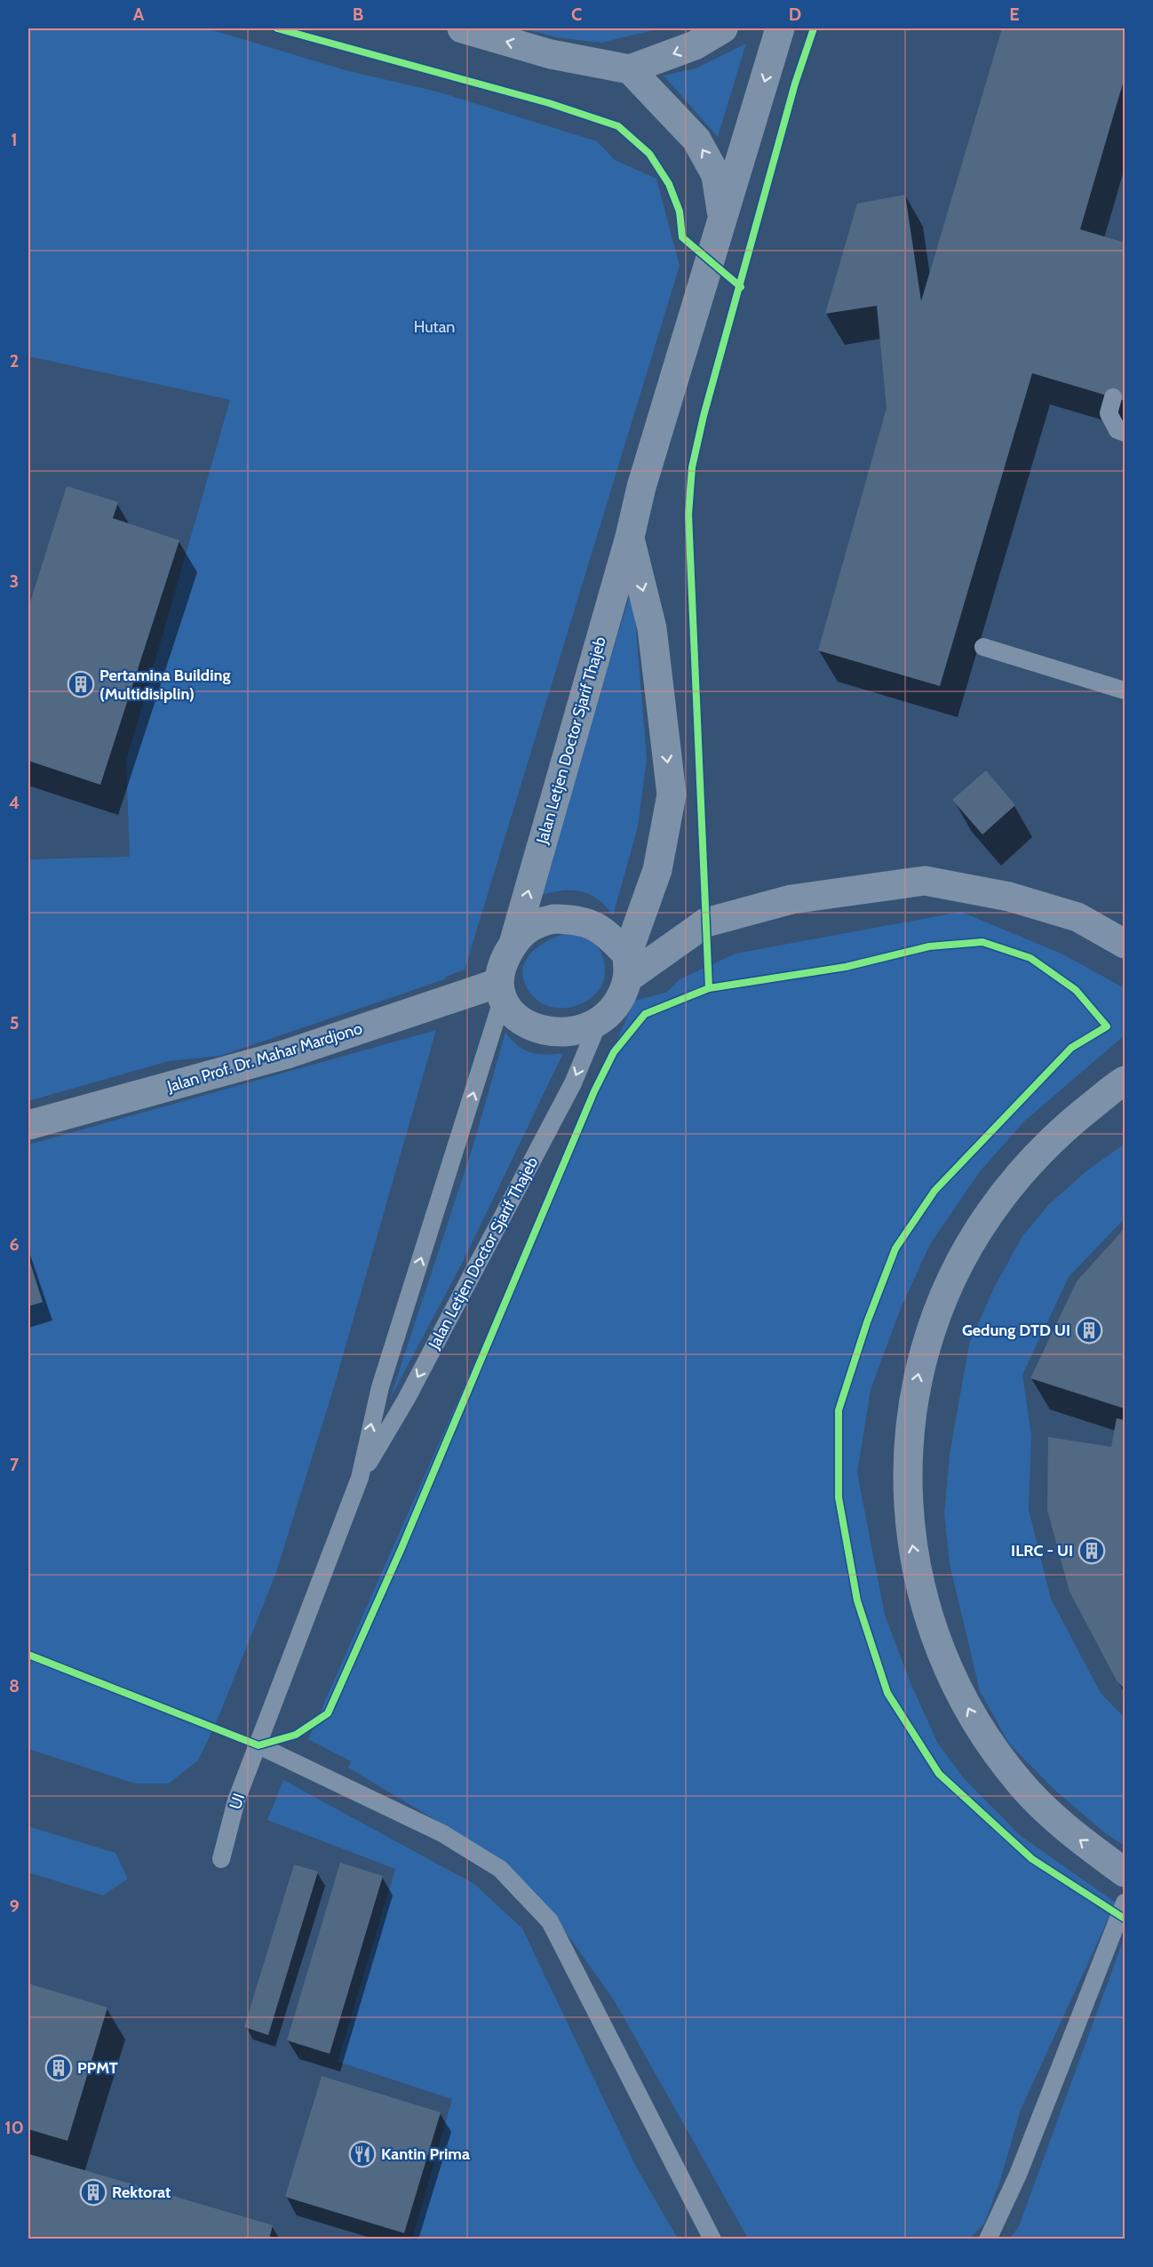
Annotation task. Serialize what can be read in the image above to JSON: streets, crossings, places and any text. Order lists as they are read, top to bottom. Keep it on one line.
{"streets":{"street":["Jalan Letjen Doctor Sjarif Thajeb","Jalan Prof. Dr. Mahar Mardjono"],"lane":["UI"]},"crossings":[["Jalan Letjen Doctor Sjarif Thajeb","Jalan Prof. Dr. Mahar Mardjono"],["Jalan Letjen Doctor Sjarif Thajeb","UI"]],"parks":["Hutan"],"places":{"building":["Pertamina Building (Multidisiplin)","Gedung DTD UI","ILRC - UI","PPMT","Rektorat"],"restaurant":["Kantin Prima"]},"grid":{"columns":["A","B","C","D","E"],"rows":["1","2","3","4","5","6","7","8","9","10"]}}
